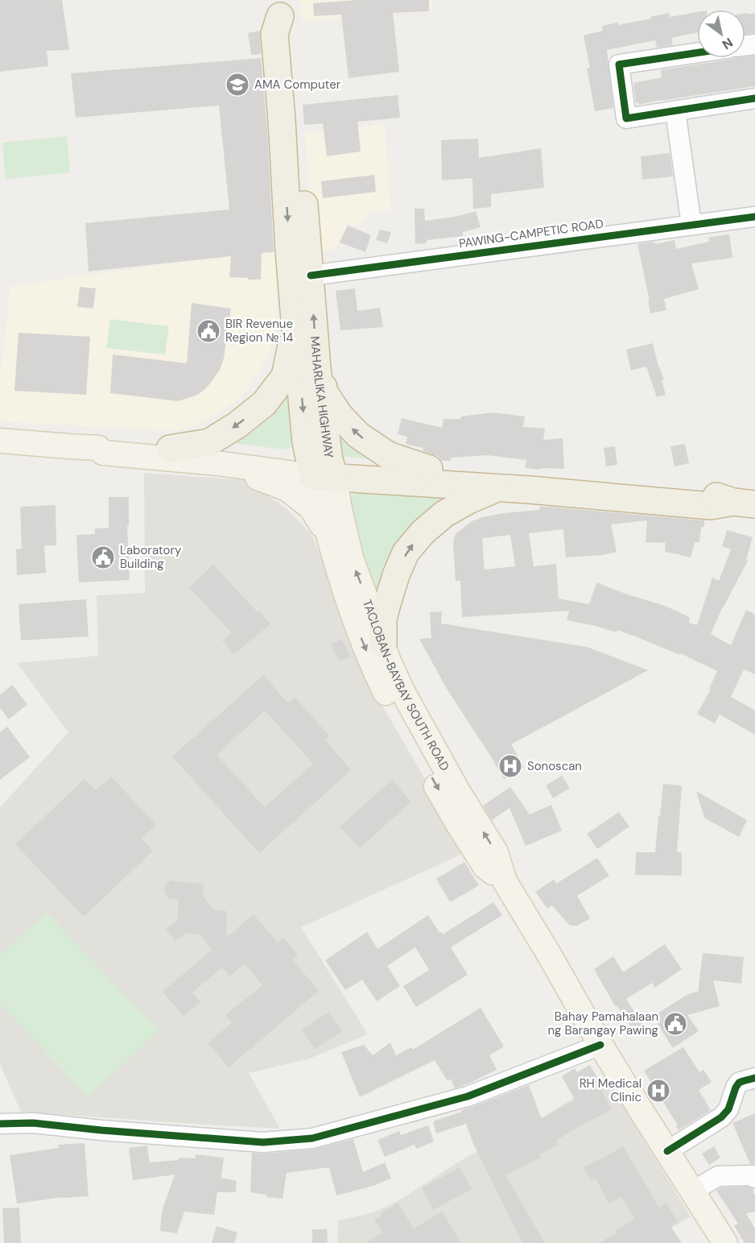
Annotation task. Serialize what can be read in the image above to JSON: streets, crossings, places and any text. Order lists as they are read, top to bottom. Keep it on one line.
{"streets":{"highway":["MAHARLIKA HIGHWAY"],"main road":["TACLOBAN-BAYBAY SOUTH ROAD"],"street":["PAWING-CAMPETIC ROAD"]},"crossings":[["PAWING-CAMPETIC ROAD","MAHARLIKA HIGHWAY"],["MAHARLIKA HIGHWAY","TACLOBAN-BAYBAY SOUTH ROAD"]],"places":{"school or university":["AMA Computer"],"public building":["BIR Revenue Region № 14","Laboratory Building","Bahay Pamahalaan ng Barangay Pawing"],"hospital":["Sonoscan","RH Medical Clinic"]},"north":"bottom right"}
